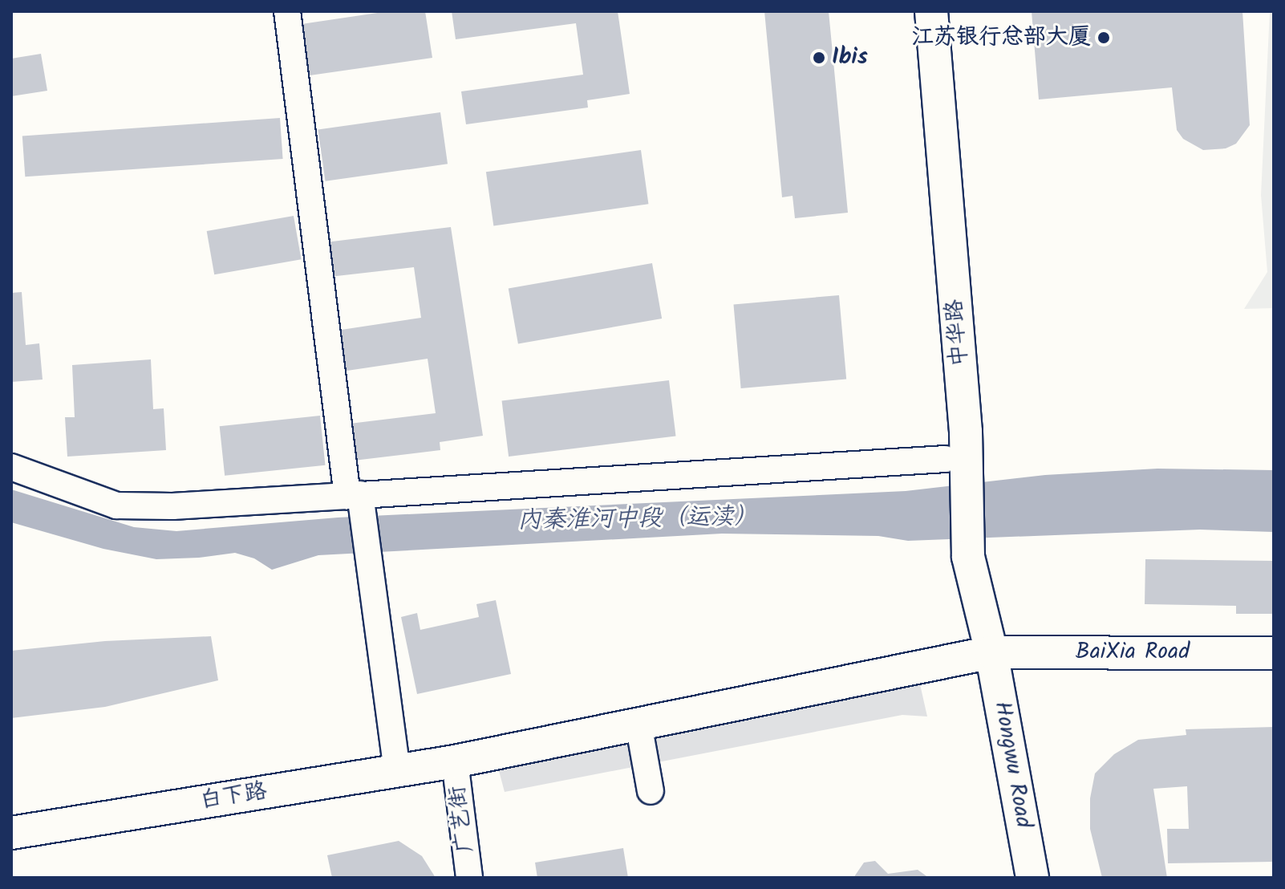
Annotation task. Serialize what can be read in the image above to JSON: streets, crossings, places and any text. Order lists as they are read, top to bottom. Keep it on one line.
{"streets":{"main road":["中华路","BaiXia Road","Hongwu Road","白下路"],"street":["广艺街"]},"crossings":[["中华路","BaiXia Road"],["中华路","Hongwu Road"],["BaiXia Road","Hongwu Road"],["BaiXia Road","白下路"],["白下路","广艺街"]],"water":["内秦淮河中段（运渎）"],"places":["江苏银行总部大厦","Ibis"]}
